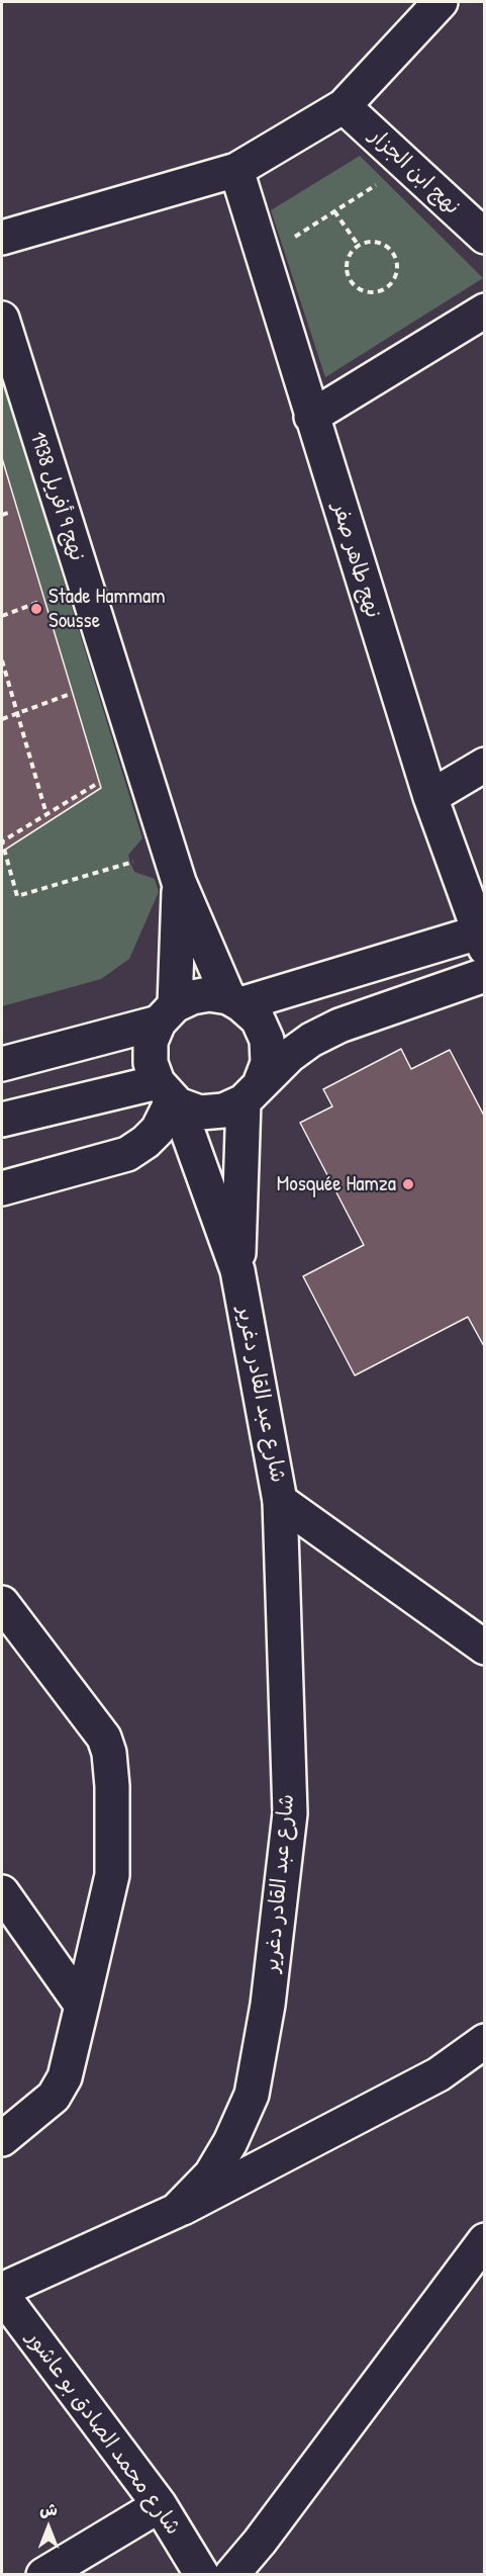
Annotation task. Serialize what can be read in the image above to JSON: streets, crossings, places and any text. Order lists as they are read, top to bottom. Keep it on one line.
{"streets":{"street":["نهج ابن الجزار","نهج 9 أفريل 1938","نهج طاهر صفر","شارع عبد القادر دغرير","شارع محمد الصادق بو عاشور"]},"crossings":[["شارع عبد القادر دغرير","شارع محمد الصادق بو عاشور"]],"places":["Stade Hammam Sousse","Mosquée Hamza"],"north":"top"}
